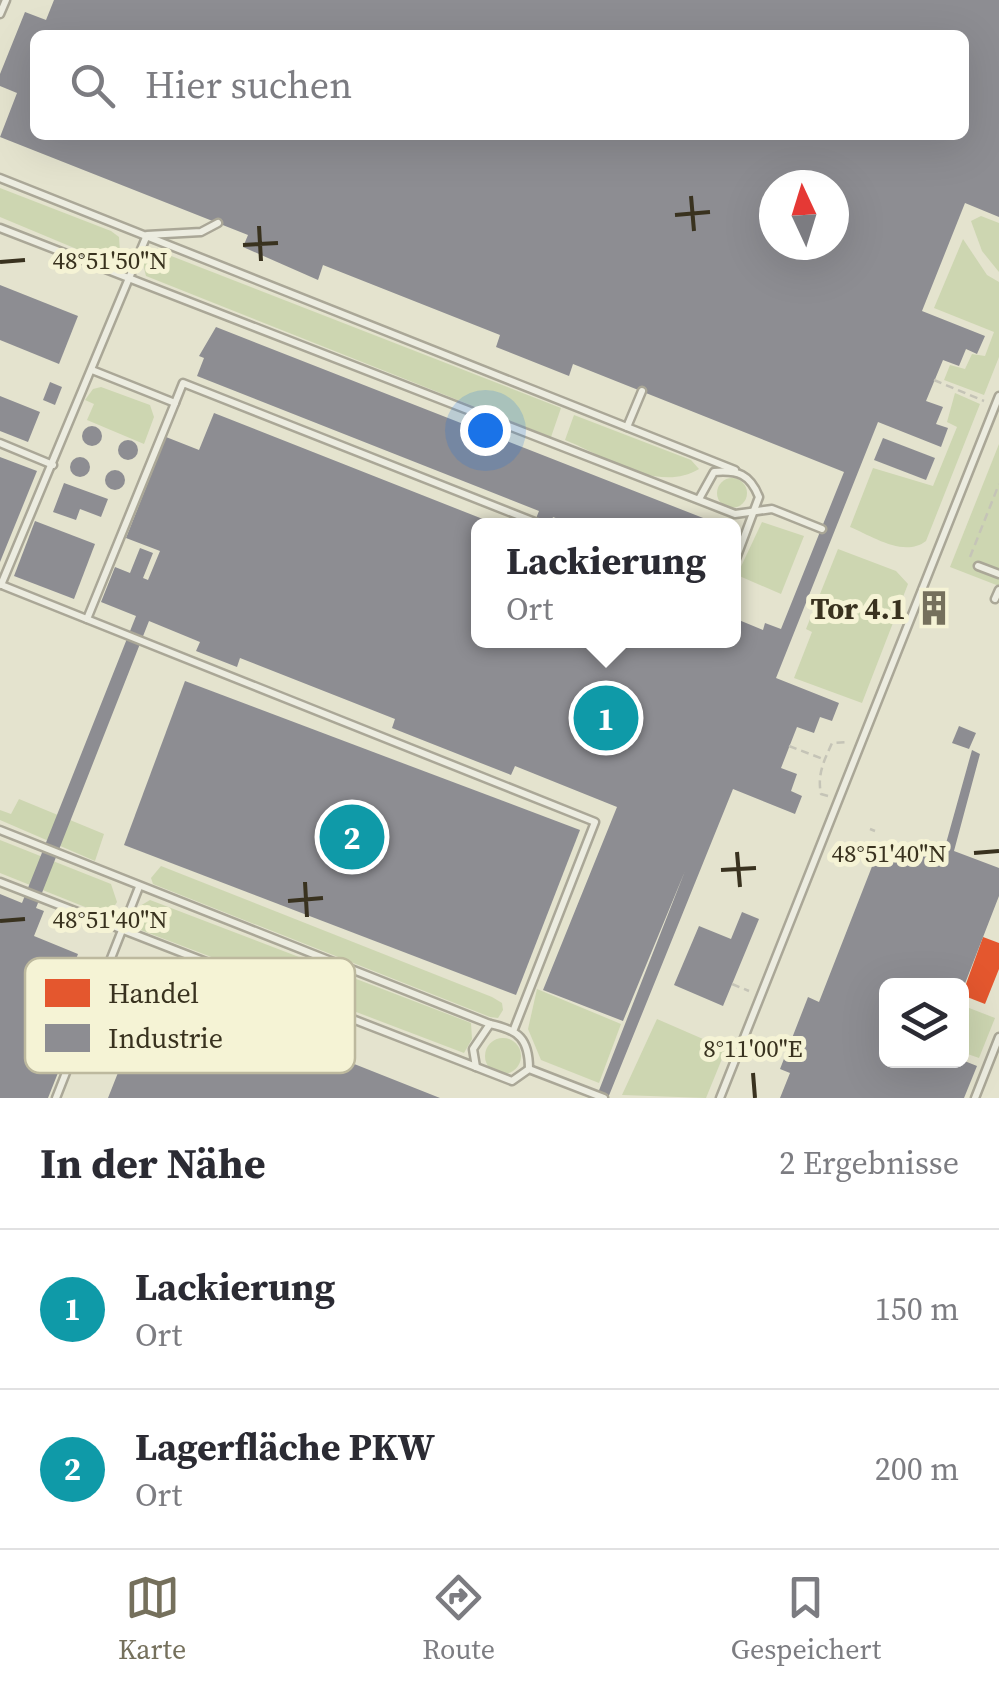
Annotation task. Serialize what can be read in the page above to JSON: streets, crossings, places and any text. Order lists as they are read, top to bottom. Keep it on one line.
{"places":{"building":["Tor 4.1"]},"legend":["Handel","Industrie"],"north":"top","page":{"search":"Hier suchen","popup":["Lackierung","Ort"],"pins":["1","2"],"heading":["In der Nähe","2 Ergebnisse"],"list":[{"mark":"1","name":"Lackierung","note":"Ort","value":"150 m"},{"mark":"2","name":"Lagerfläche PKW","note":"Ort","value":"200 m"}],"nav":["Karte","Route","Gespeichert"]},"coordinates":["48°51'50\"N","48°51'40\"N","8°11'00\"E"]}
